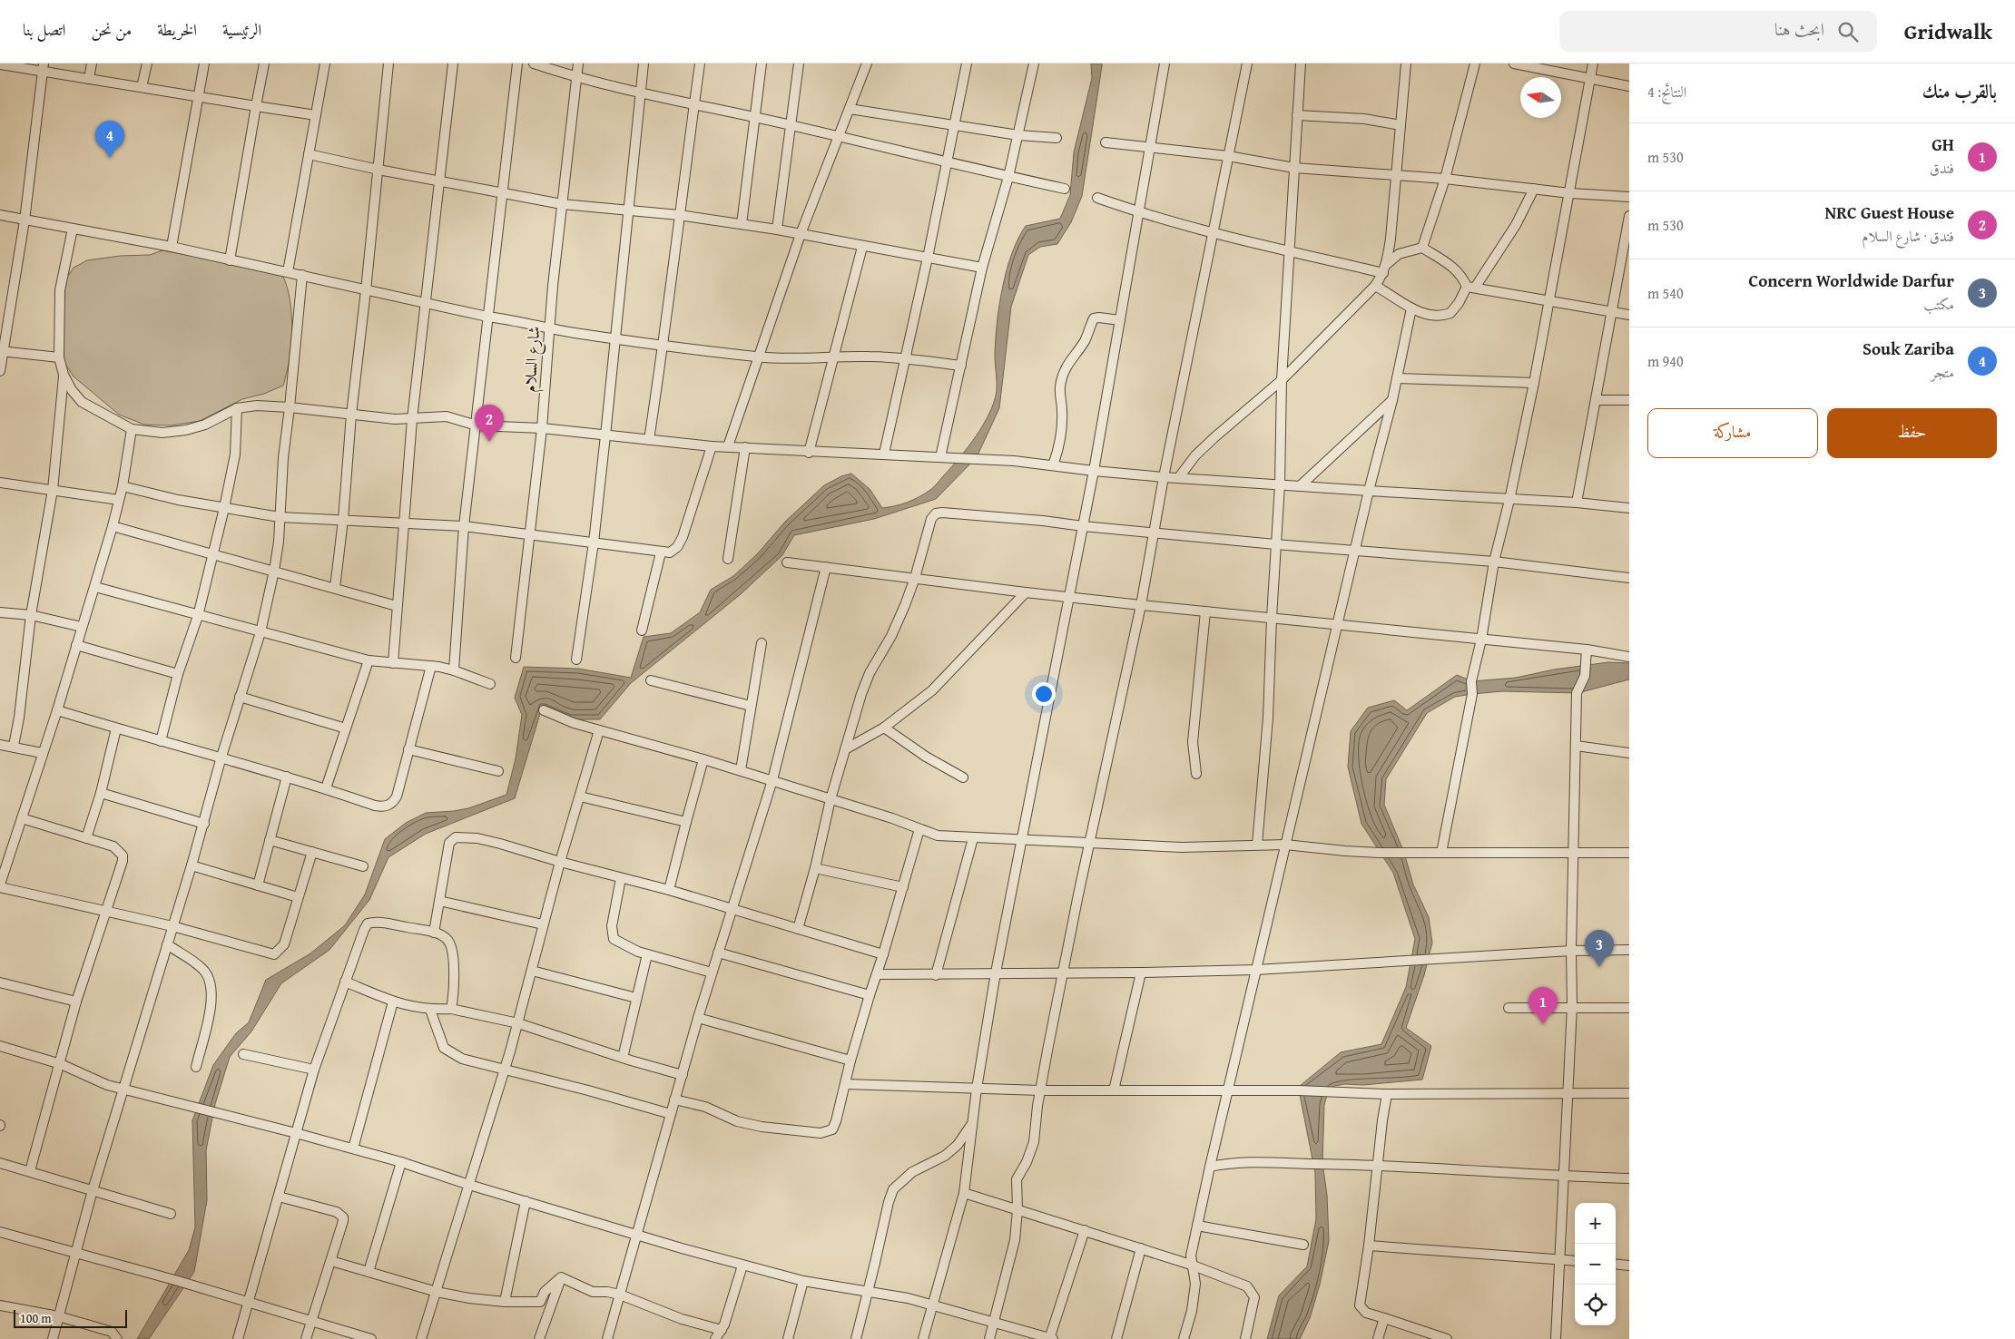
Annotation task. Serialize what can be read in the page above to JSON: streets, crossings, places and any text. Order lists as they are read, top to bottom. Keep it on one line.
{"streets":{"street":["شارع السلام"]},"scale_bar":"100 m","north":"left","page":{"header":"Gridwalk","search":"ابحث هنا","nav":["الرئيسية","الخريطة","من نحن","اتصل بنا"],"heading":["بالقرب منك","النتائج: 4"],"pins":["4","2","3","1"],"list":[{"mark":"1","name":"GH","note":"فندق","value":"530 m"},{"mark":"2","name":"NRC Guest House","note":"فندق · شارع السلام","value":"530 m"},{"mark":"3","name":"Concern Worldwide Darfur","note":"مكتب","value":"540 m"},{"mark":"4","name":"Souk Zariba","note":"متجر","value":"940 m"}],"buttons":["حفظ","مشاركة"],"map_buttons":["+","−"],"scale":"100 m"}}
